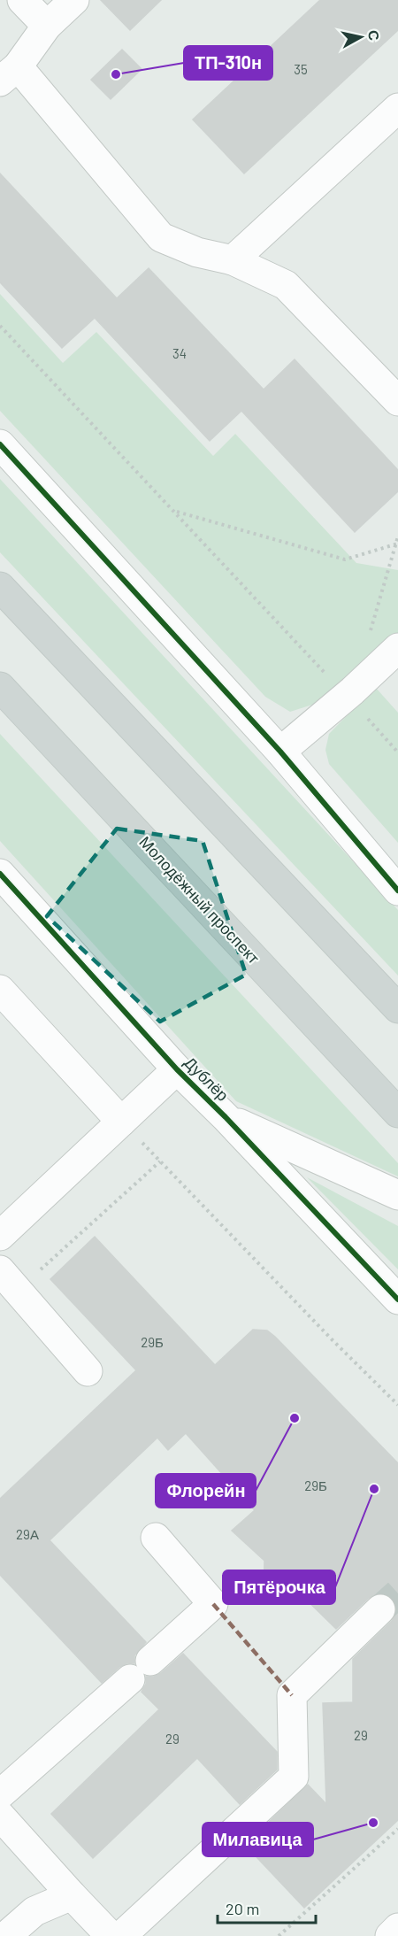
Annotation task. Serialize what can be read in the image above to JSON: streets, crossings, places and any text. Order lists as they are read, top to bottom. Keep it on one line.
{"streets":{"main road":["Молодёжный проспект"],"street":["Дублёр"]},"places":["ТП-310н","Флорейн","Пятёрочка","Милавица"],"house_numbers":["35","34","29Б","29Б","29А","29","29"],"scale_bar":"20 m","north":"right"}
